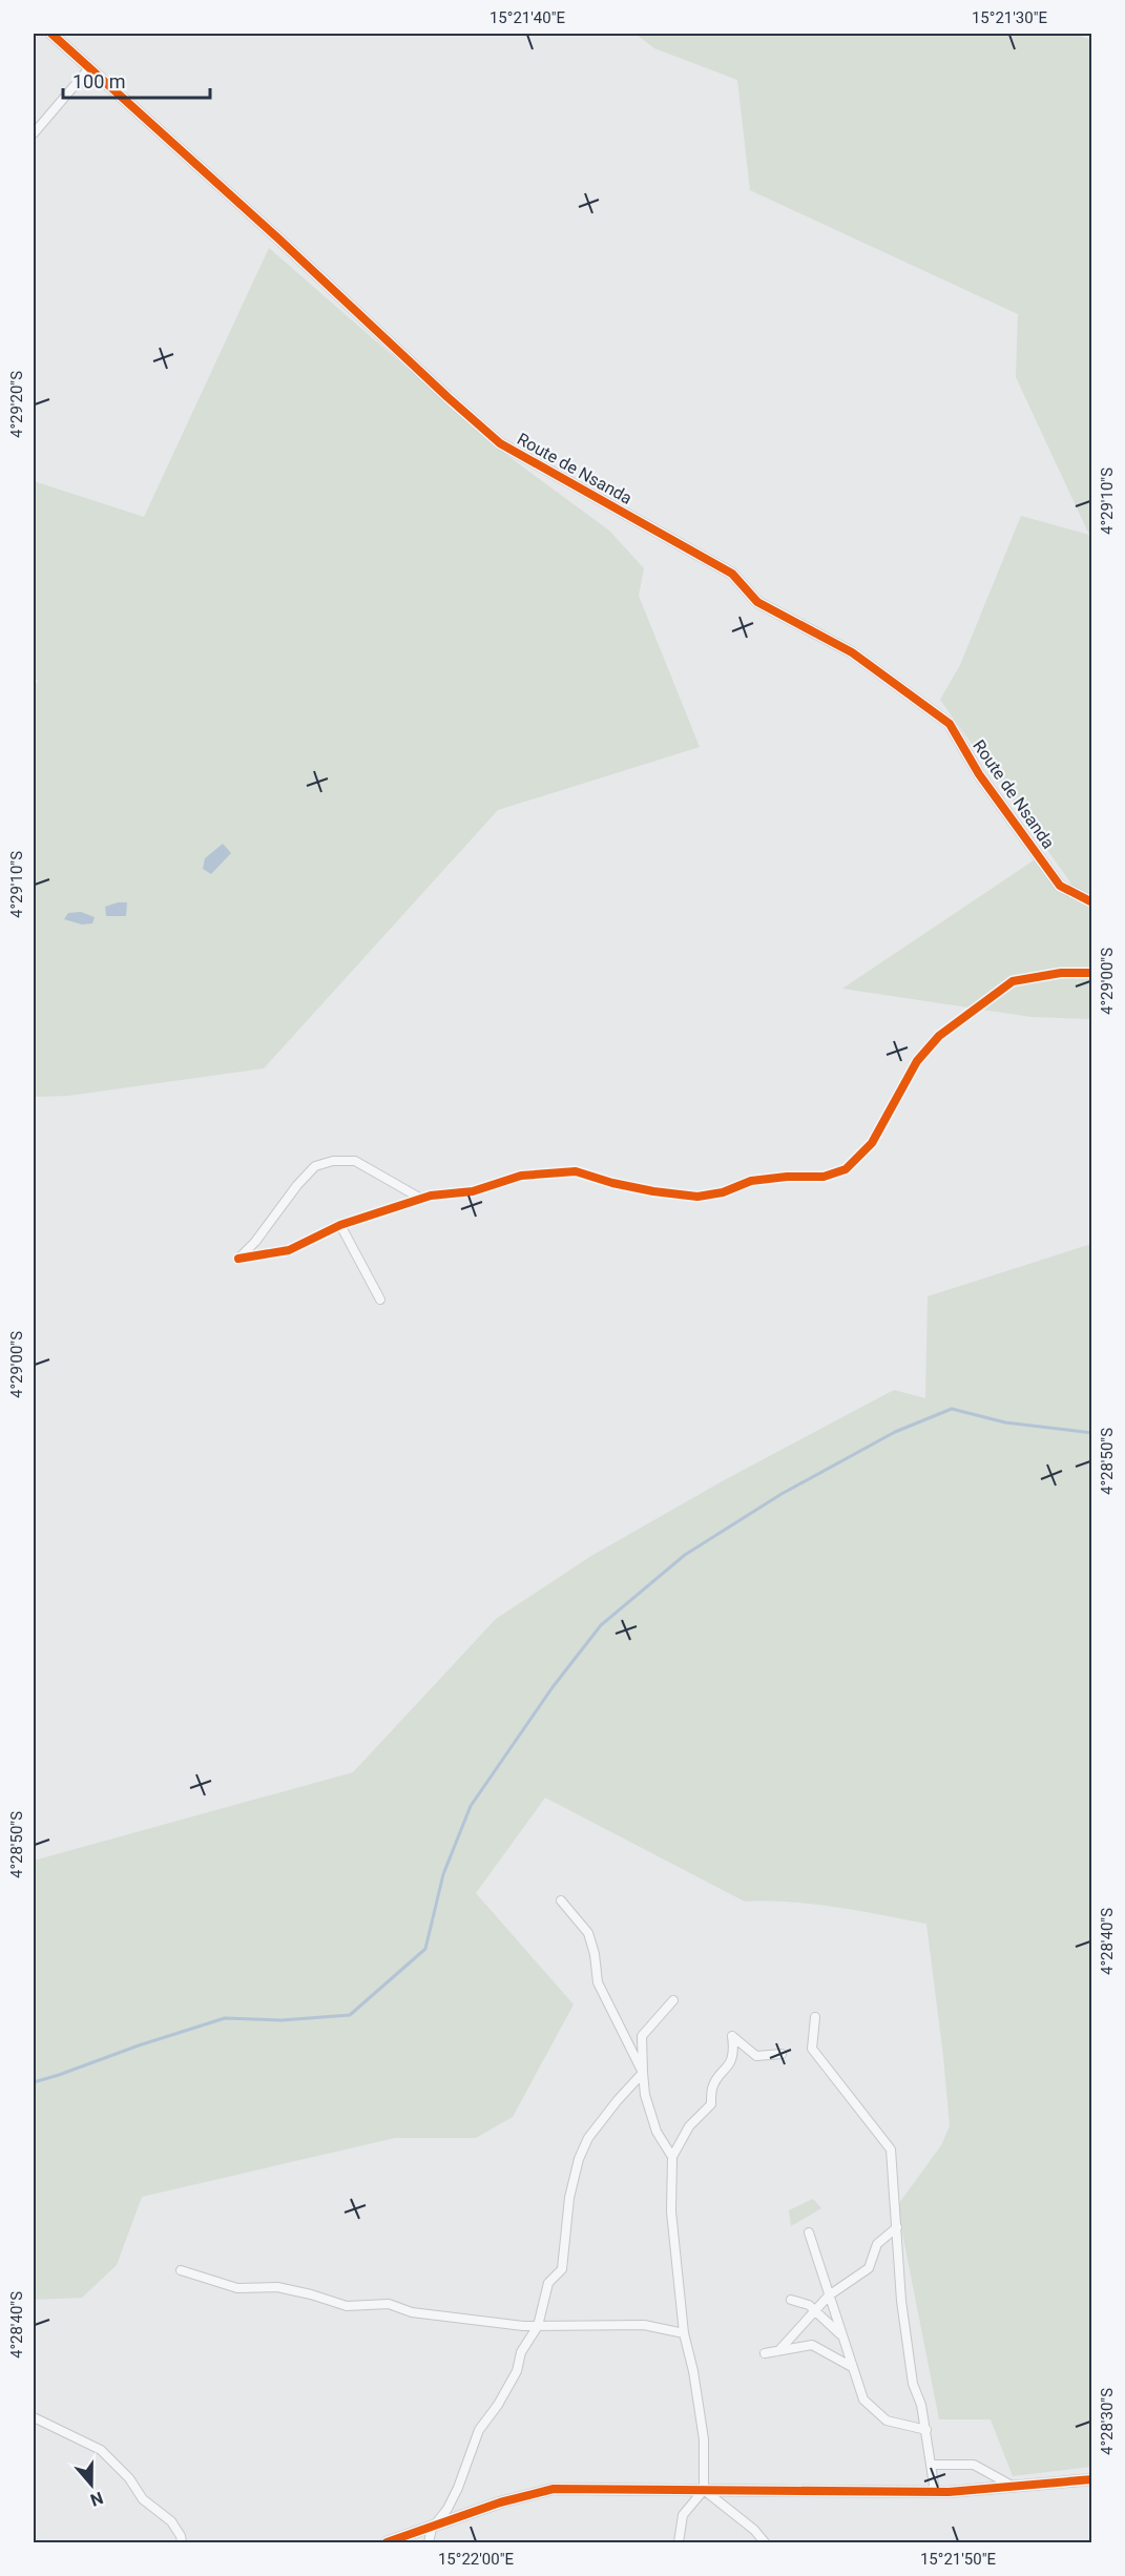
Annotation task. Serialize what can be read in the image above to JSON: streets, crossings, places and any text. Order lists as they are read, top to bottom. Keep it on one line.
{"streets":{"street":["Route de Nsanda"]},"scale_bar":"100 m","north":"bottom","coordinates":["15°21'40\"E","15°21'30\"E","4°29'20\"S","4°29'10\"S","4°29'00\"S","4°28'50\"S","4°28'40\"S","4°28'30\"S","15°22'00\"E","15°21'50\"E"]}
